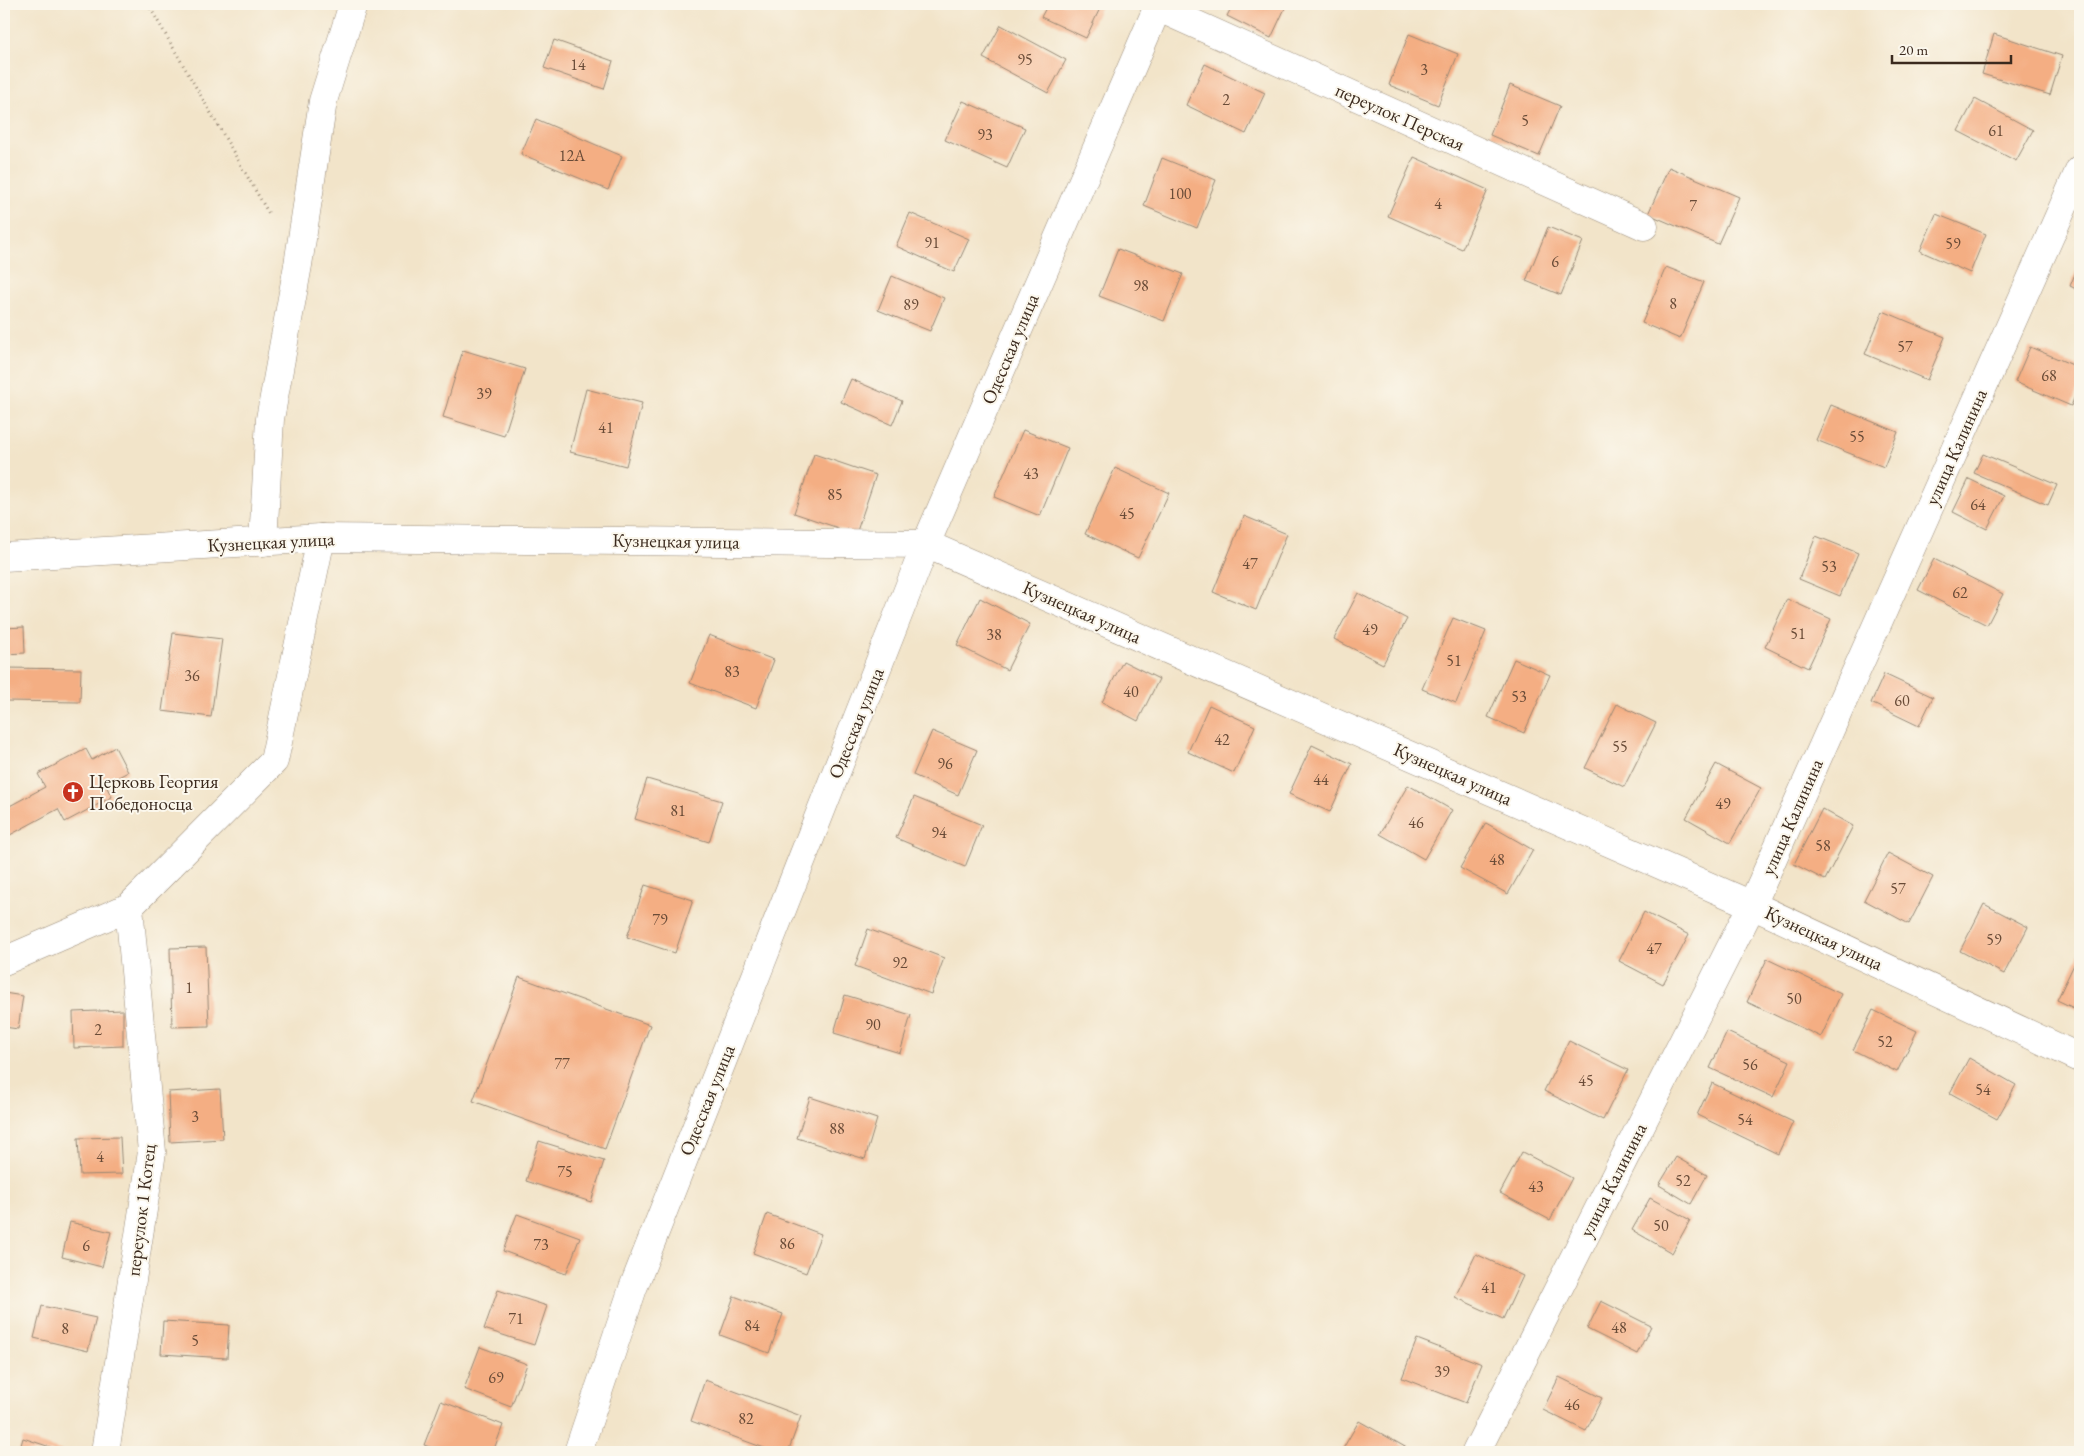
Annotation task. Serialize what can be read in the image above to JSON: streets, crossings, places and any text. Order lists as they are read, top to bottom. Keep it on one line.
{"streets":{"street":["переулок Перская","Одесская улица","улица Калинина","Кузнецкая улица","переулок 1 Котец"]},"crossings":[["переулок Перская","Одесская улица"],["Одесская улица","Кузнецкая улица"],["улица Калинина","Кузнецкая улица"]],"places":{"church":["Церковь Георгия Победоносца"]},"house_numbers":["95","14","3","2","5","61","93","12А","100","4","7","91","59","6","98","8","89","57","68","39","41","55","43","85","64","45","47","53","62","49","51","38","51","83","36","40","53","60","42","55","96","44","49","81","46","94","58","48","57","79","59","47","92","1","50","90","2","52","77","56","45","54","3","54","88","4","75","52","43","50","86","73","6","41","71","84","48","8","5","39","69","46","82"],"scale_bar":"20 m"}
